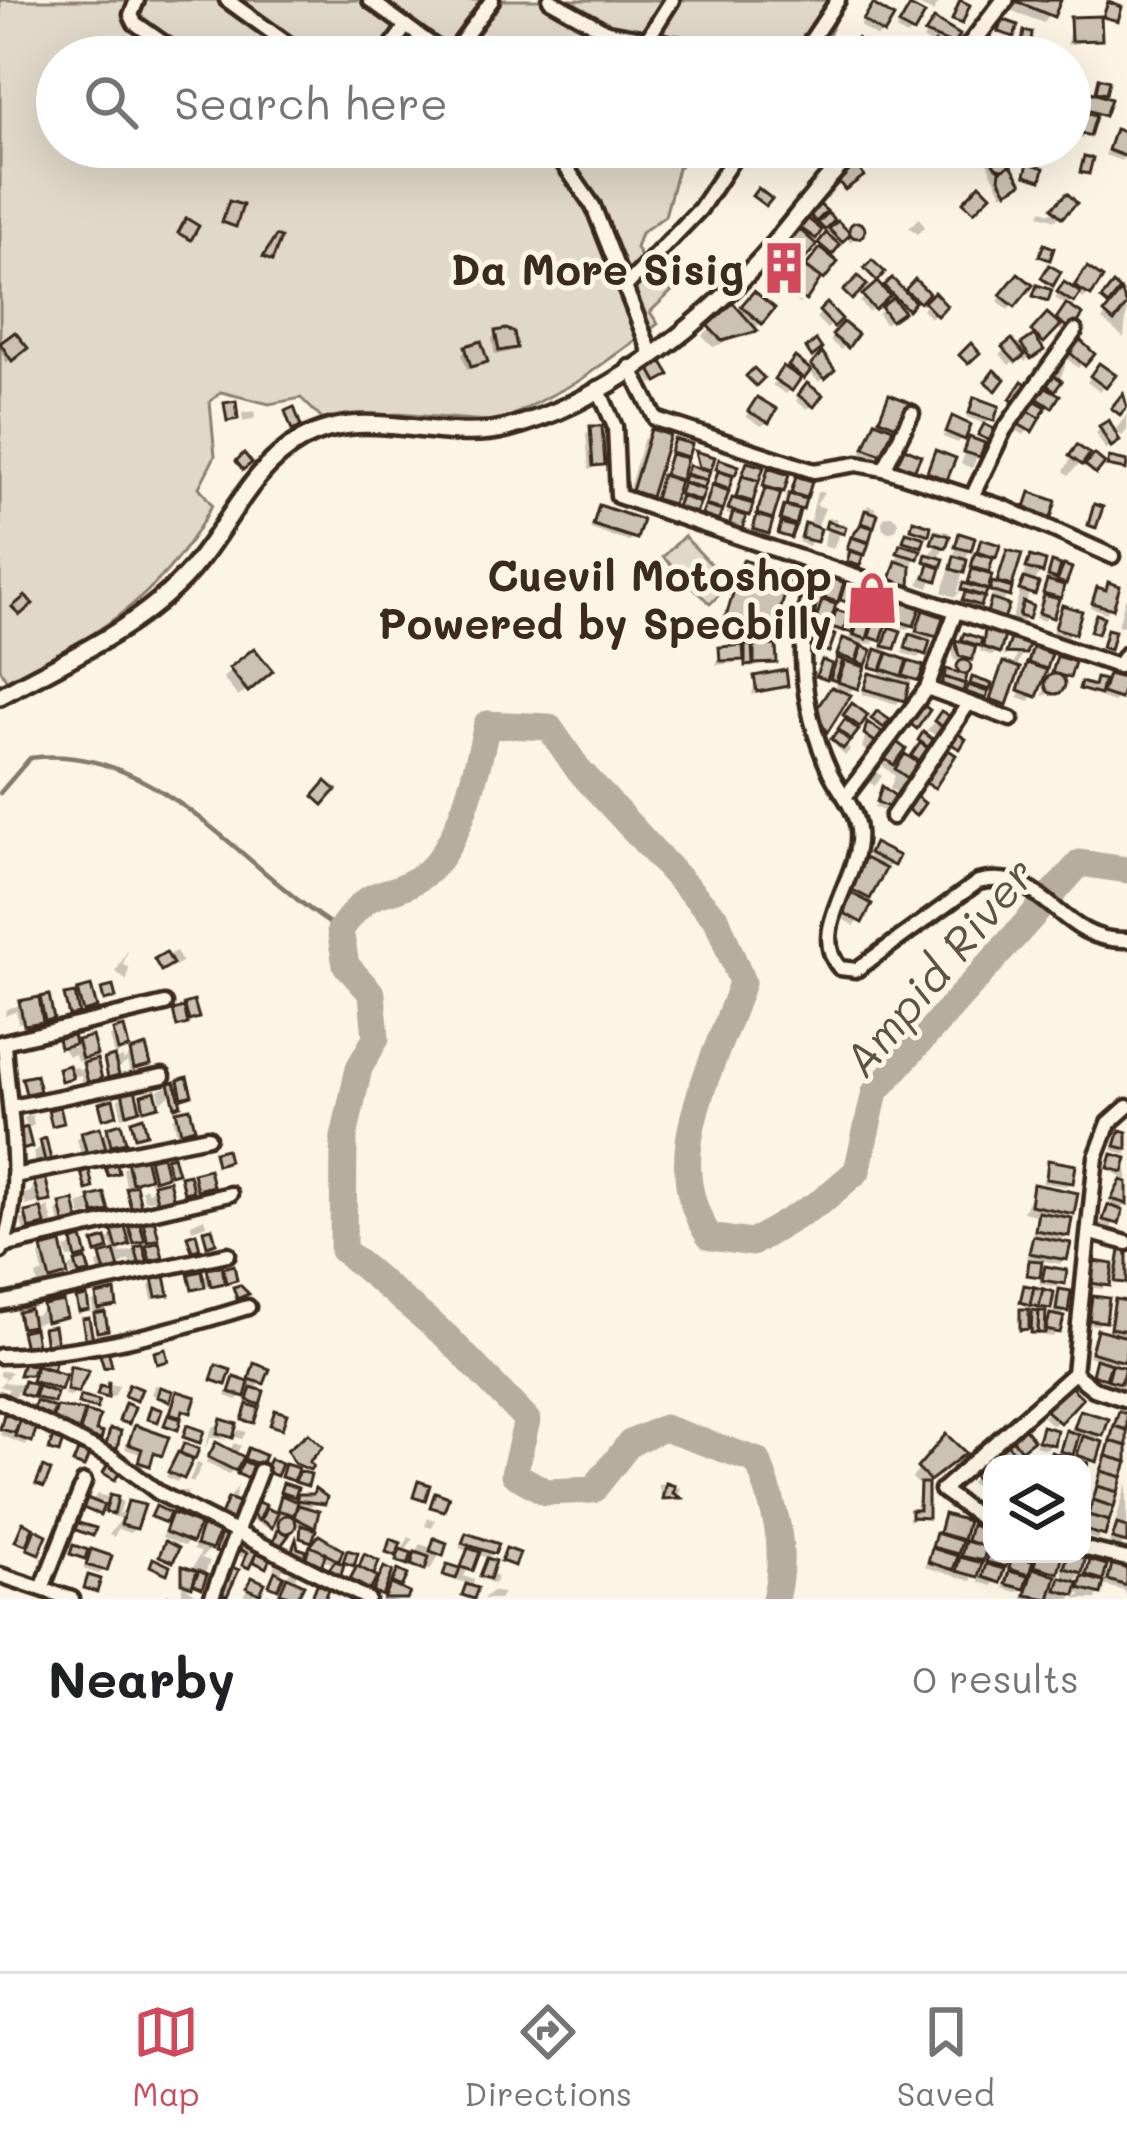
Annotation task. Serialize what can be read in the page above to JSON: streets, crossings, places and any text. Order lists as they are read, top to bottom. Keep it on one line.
{"water":["Ampid River"],"places":{"building":["Da More Sisig"],"shop":["Cuevil Motoshop Powered by Specbilly"]},"page":{"search":"Search here","heading":["Nearby","0 results"],"nav":["Map","Directions","Saved"]}}
